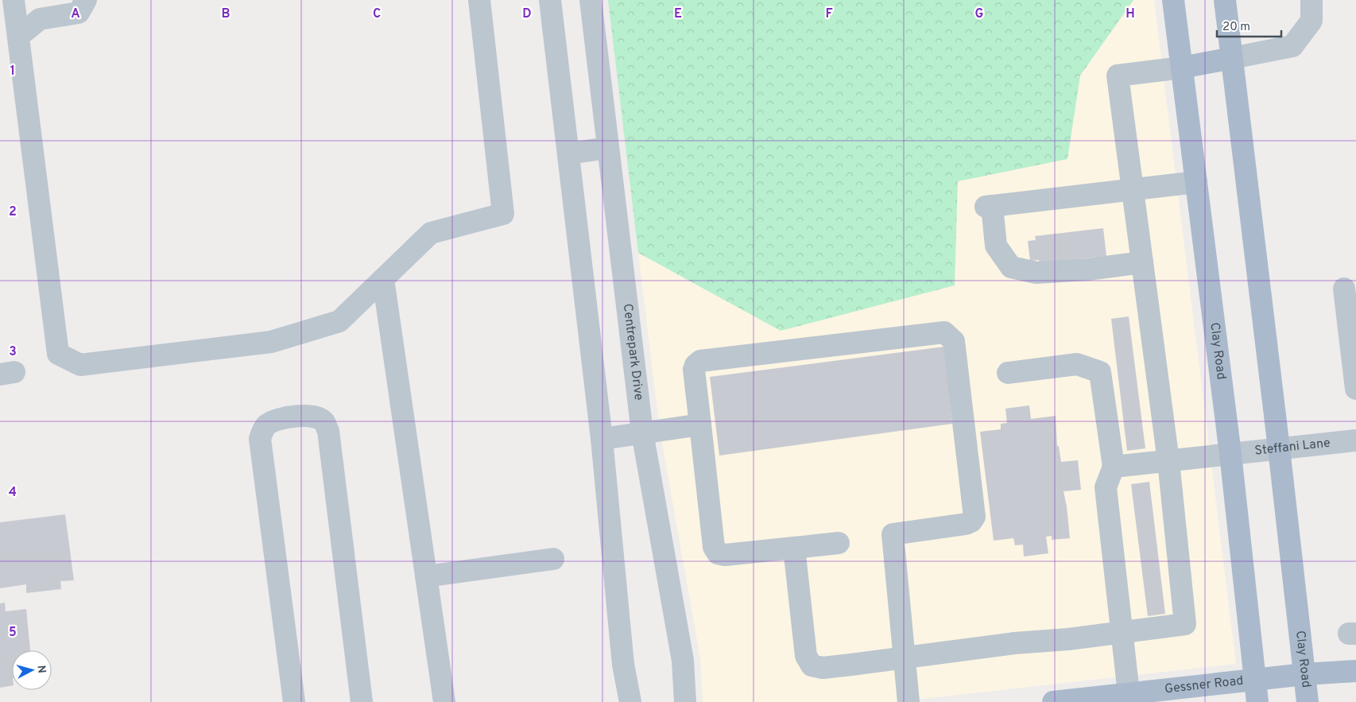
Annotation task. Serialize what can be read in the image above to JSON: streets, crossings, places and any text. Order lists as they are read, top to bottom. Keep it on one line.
{"streets":{"main road":["Clay Road","Gessner Road"],"street":["Centrepark Drive","Steffani Lane"]},"crossings":[["Clay Road","Steffani Lane"],["Clay Road","Gessner Road"]],"scale_bar":"20 m","north":"right","grid":{"columns":["A","B","C","D","E","F","G","H"],"rows":["1","2","3","4","5"]}}
